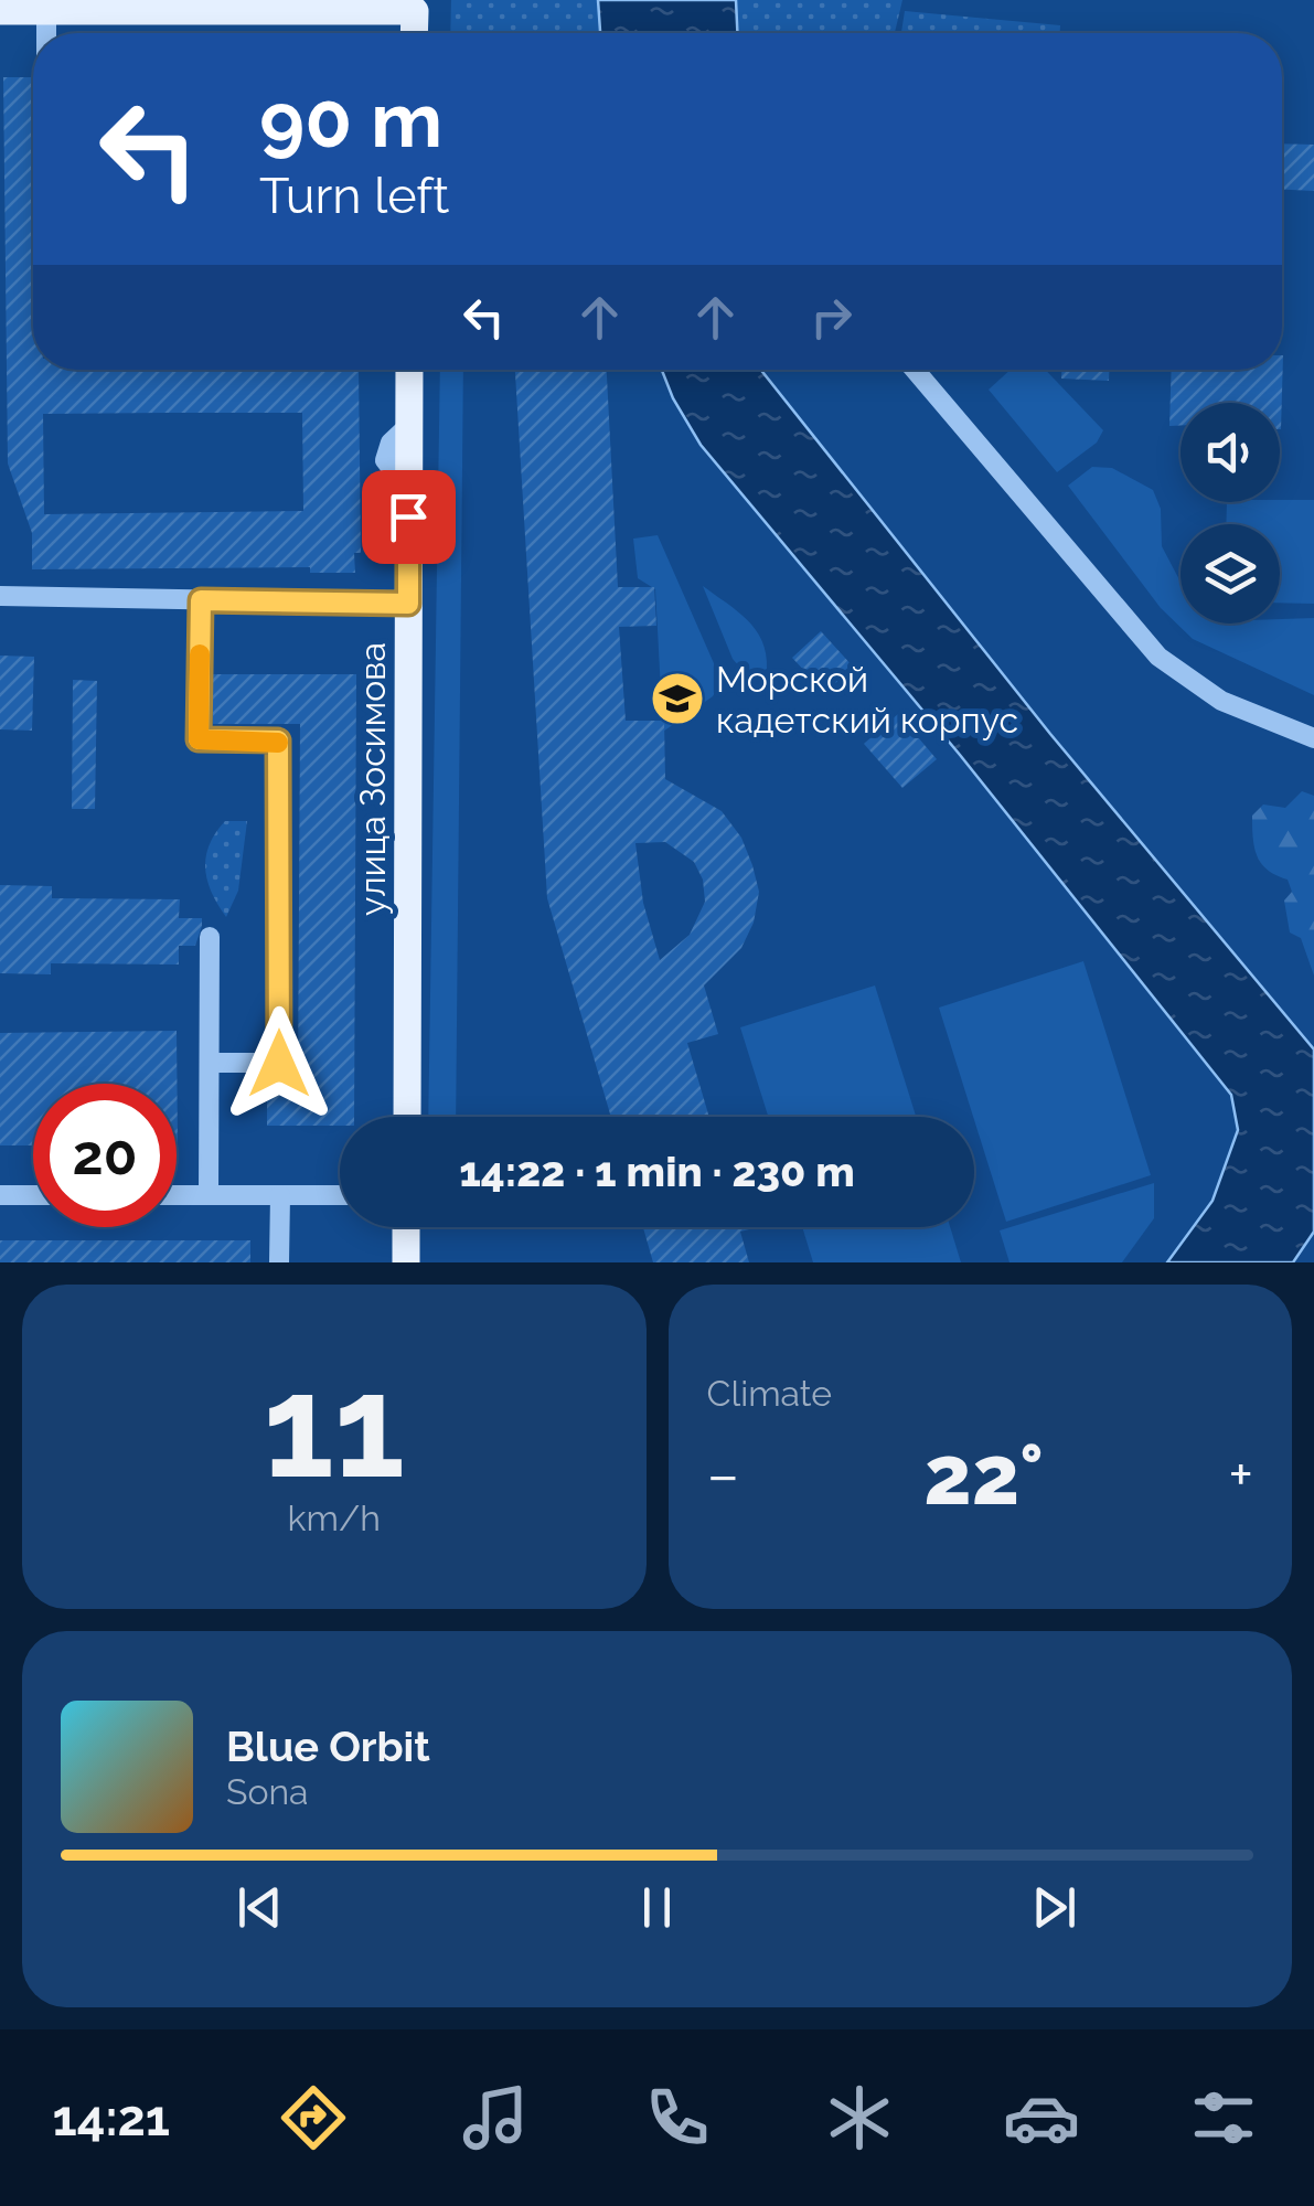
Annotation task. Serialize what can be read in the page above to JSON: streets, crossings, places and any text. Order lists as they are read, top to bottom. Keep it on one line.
{"streets":{"main road":["улица Зосимова"]},"places":{"school or university":["Морской кадетский корпус"]},"page":{"turn":["90 m","Turn left"],"limit":"20","trip":"14:22 · 1 min · 230 m","tile":[["11","km/h"],"Climate"],"heat":["−","22°","+"],"song":["Blue Orbit","Sona"],"tabs":"14:21"}}
